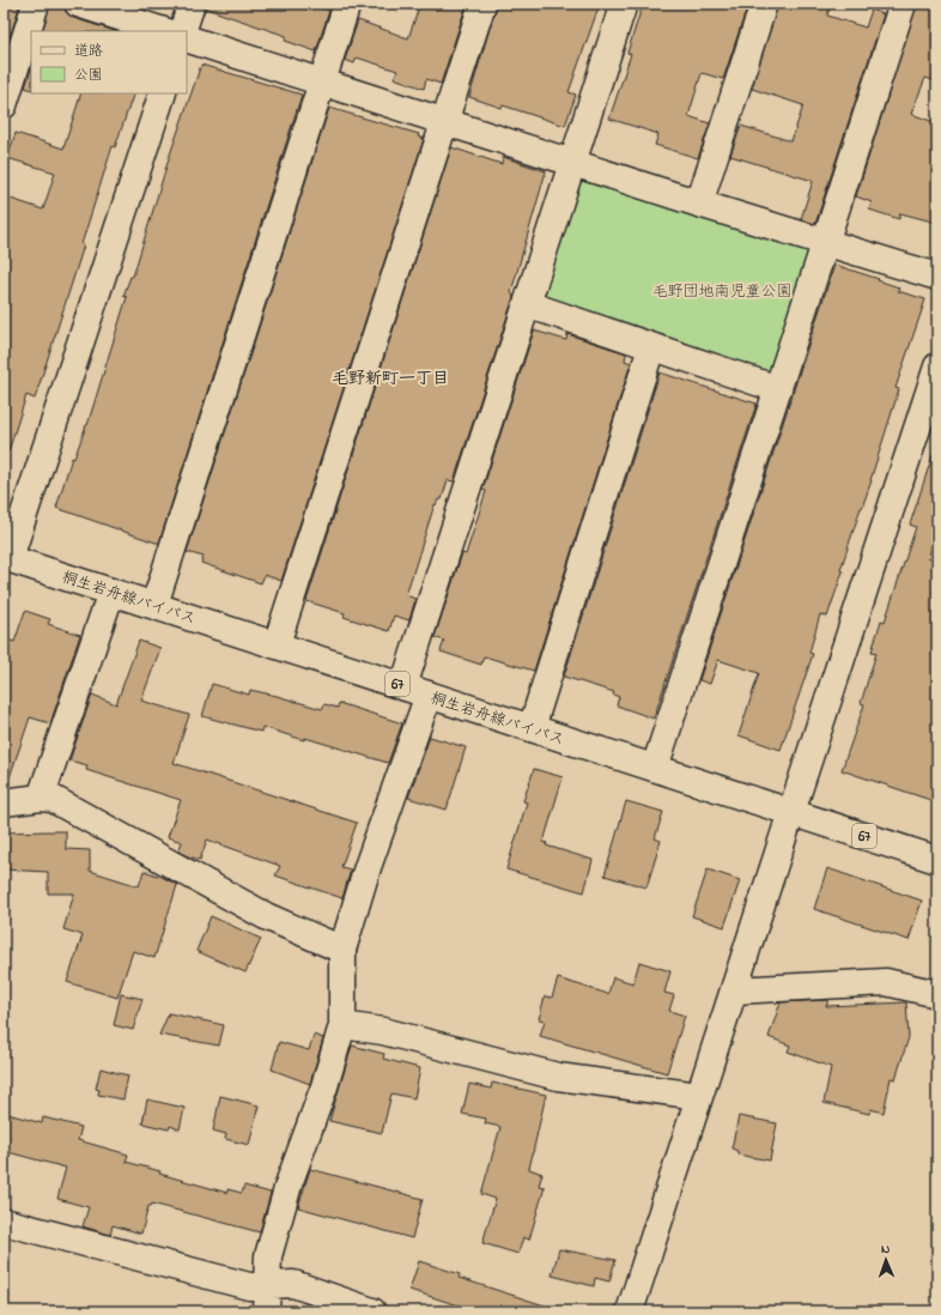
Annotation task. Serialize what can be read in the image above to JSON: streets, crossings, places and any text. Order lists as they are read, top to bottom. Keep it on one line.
{"streets":{"street":["桐生岩舟線バイパス","67"]},"districts":["毛野新町一丁目"],"parks":["毛野団地南児童公園"],"legend":["道路","公園"],"north":"top"}
